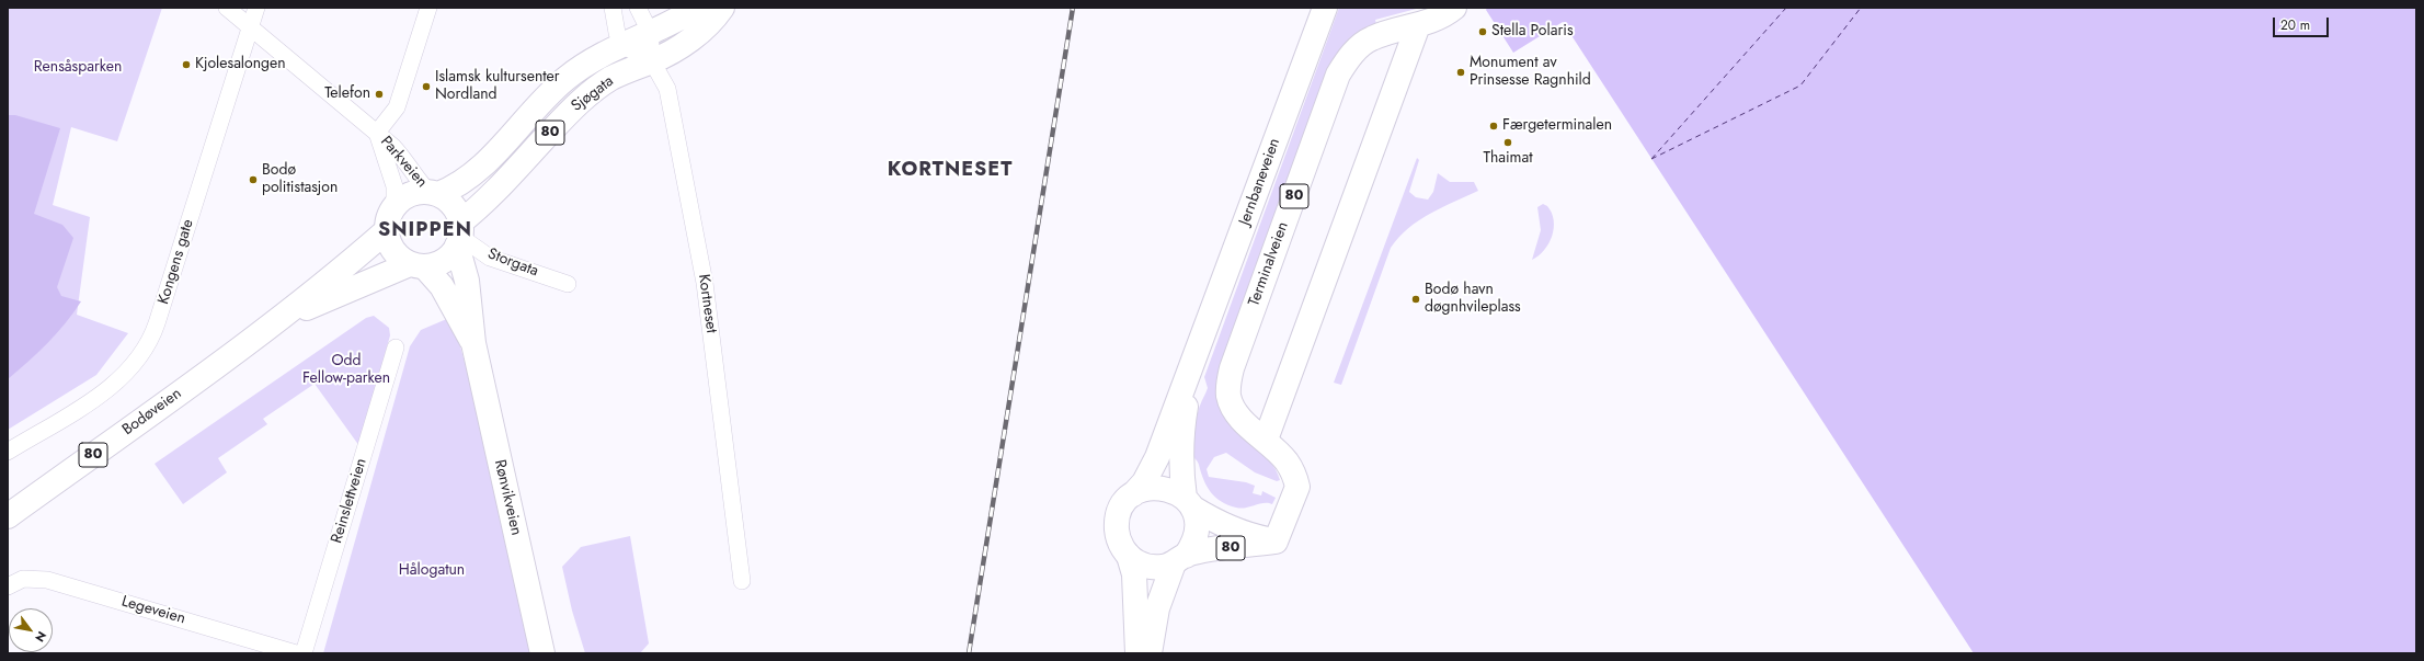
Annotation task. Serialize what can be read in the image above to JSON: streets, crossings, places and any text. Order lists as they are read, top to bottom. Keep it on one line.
{"streets":{"main road":["Sjøgata","80","Jernbaneveien","Terminalveien","Bodøveien","Rønvikveien"],"street":["Parkveien","Kongens gate","Storgata","Kortneset","Reinslettveien","Legeveien"]},"crossings":[["Sjøgata","80"],["Sjøgata","Parkveien"],["Sjøgata","Storgata"],["Sjøgata","Kortneset"],["Sjøgata","Bodøveien"],["Sjøgata","Rønvikveien"],["80","Parkveien"],["80","Jernbaneveien"],["80","Storgata"],["80","Terminalveien"],["80","Bodøveien"],["80","Rønvikveien"],["Parkveien","Kongens gate"],["Parkveien","Storgata"],["Parkveien","Bodøveien"],["Parkveien","Rønvikveien"],["Storgata","Bodøveien"],["Storgata","Rønvikveien"],["Bodøveien","Rønvikveien"]],"districts":["KORTNESET","SNIPPEN"],"parks":["Rensåsparken","Odd Fellow-parken","Hålogatun"],"places":["Stella Polaris","Kjolesalongen","Monument av Prinsesse Ragnhild","Islamsk kultursenter Nordland","Telefon","Færgeterminalen","Thaimat","Bodø politistasjon","Bodø havn døgnhvileplass"],"scale_bar":"20 m","north":"bottom right"}
